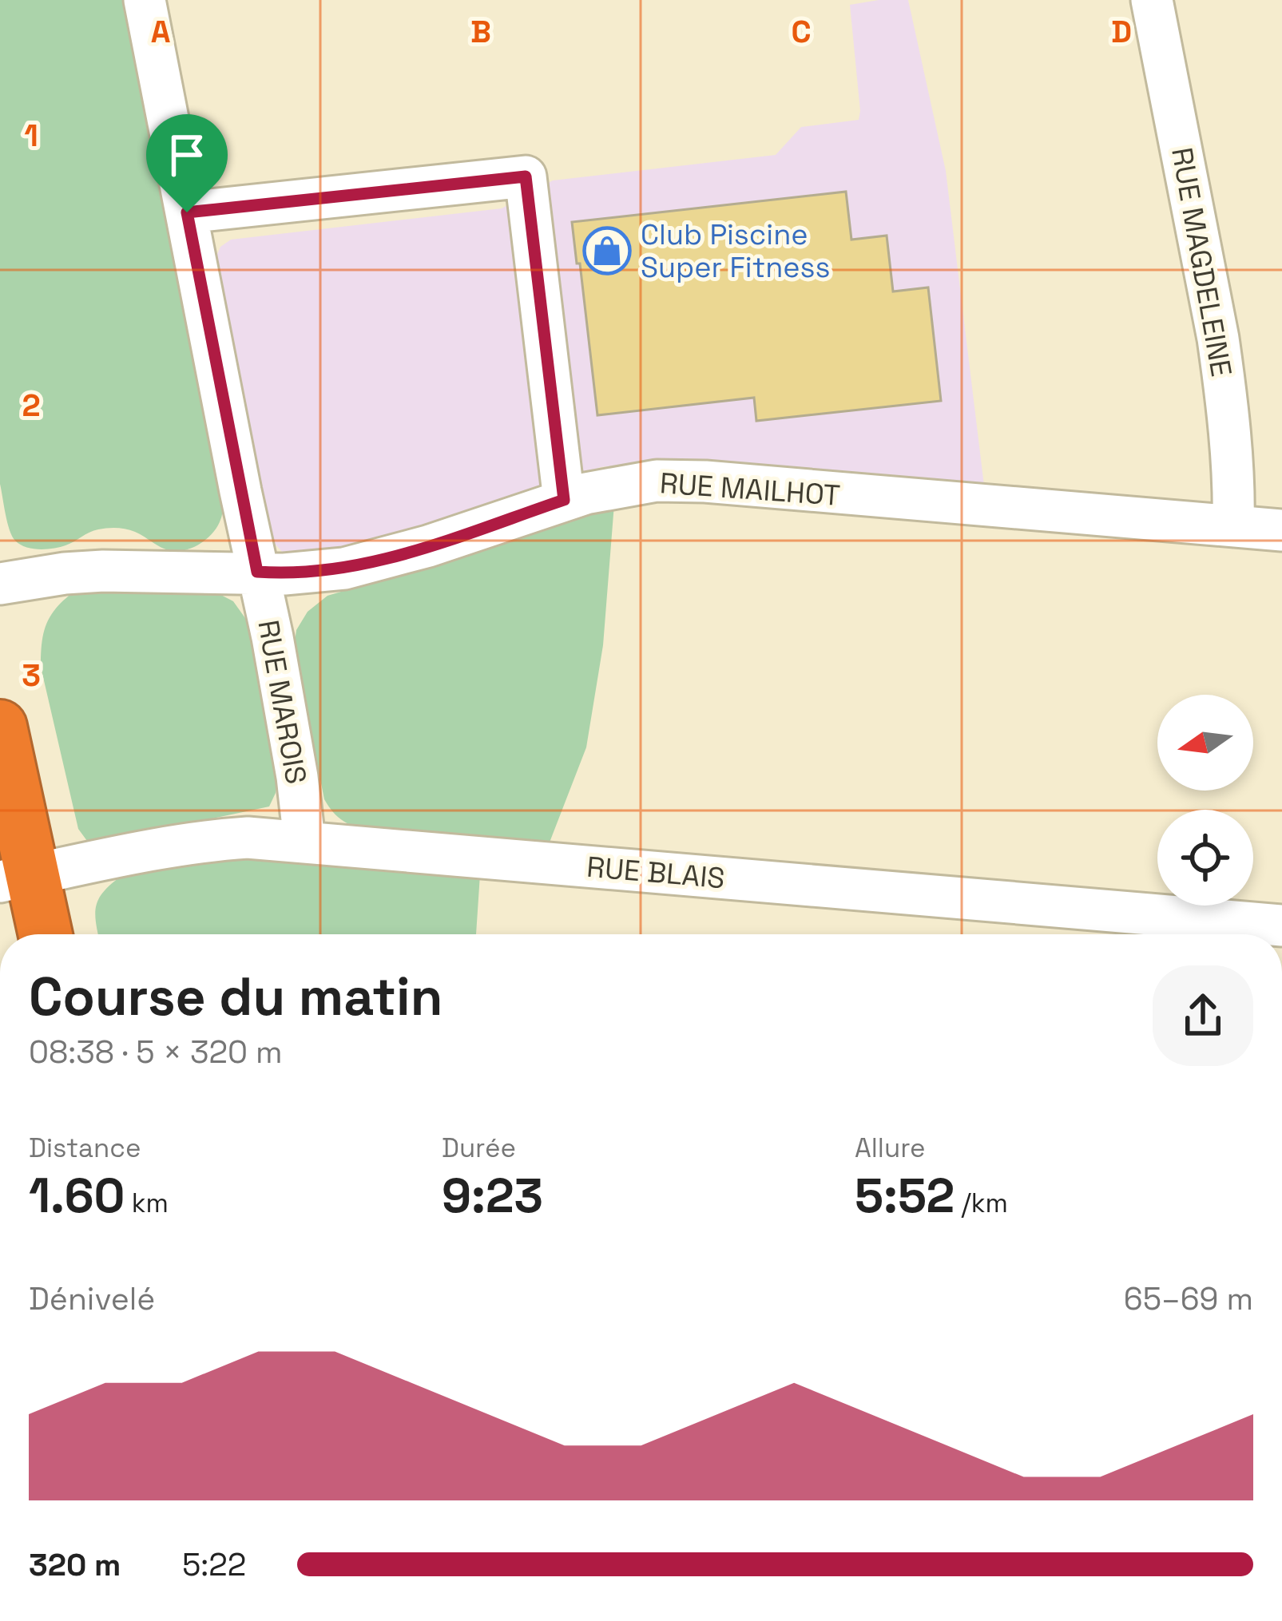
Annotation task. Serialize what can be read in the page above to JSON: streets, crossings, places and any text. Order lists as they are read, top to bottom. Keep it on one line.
{"streets":{"street":["RUE MAGDELEINE","RUE MAILHOT","RUE MAROIS","RUE BLAIS"]},"crossings":[["RUE MAGDELEINE","RUE MAILHOT"],["RUE MAILHOT","RUE MAROIS"],["RUE MAROIS","RUE BLAIS"]],"places":{"shop":["Club Piscine Super Fitness"]},"north":"left","page":{"heading":["Course du matin","08:38 · 5 × 320 m"],"stats":[["Distance","1.60 km"],["Durée","9:23"],["Allure","5:52 /km"]],"chart":["Dénivelé","65–69 m"],"list":[{"name":"320 m","note":"5:22"}]},"grid":{"columns":["A","B","C","D"],"rows":["1","2","3"]}}
